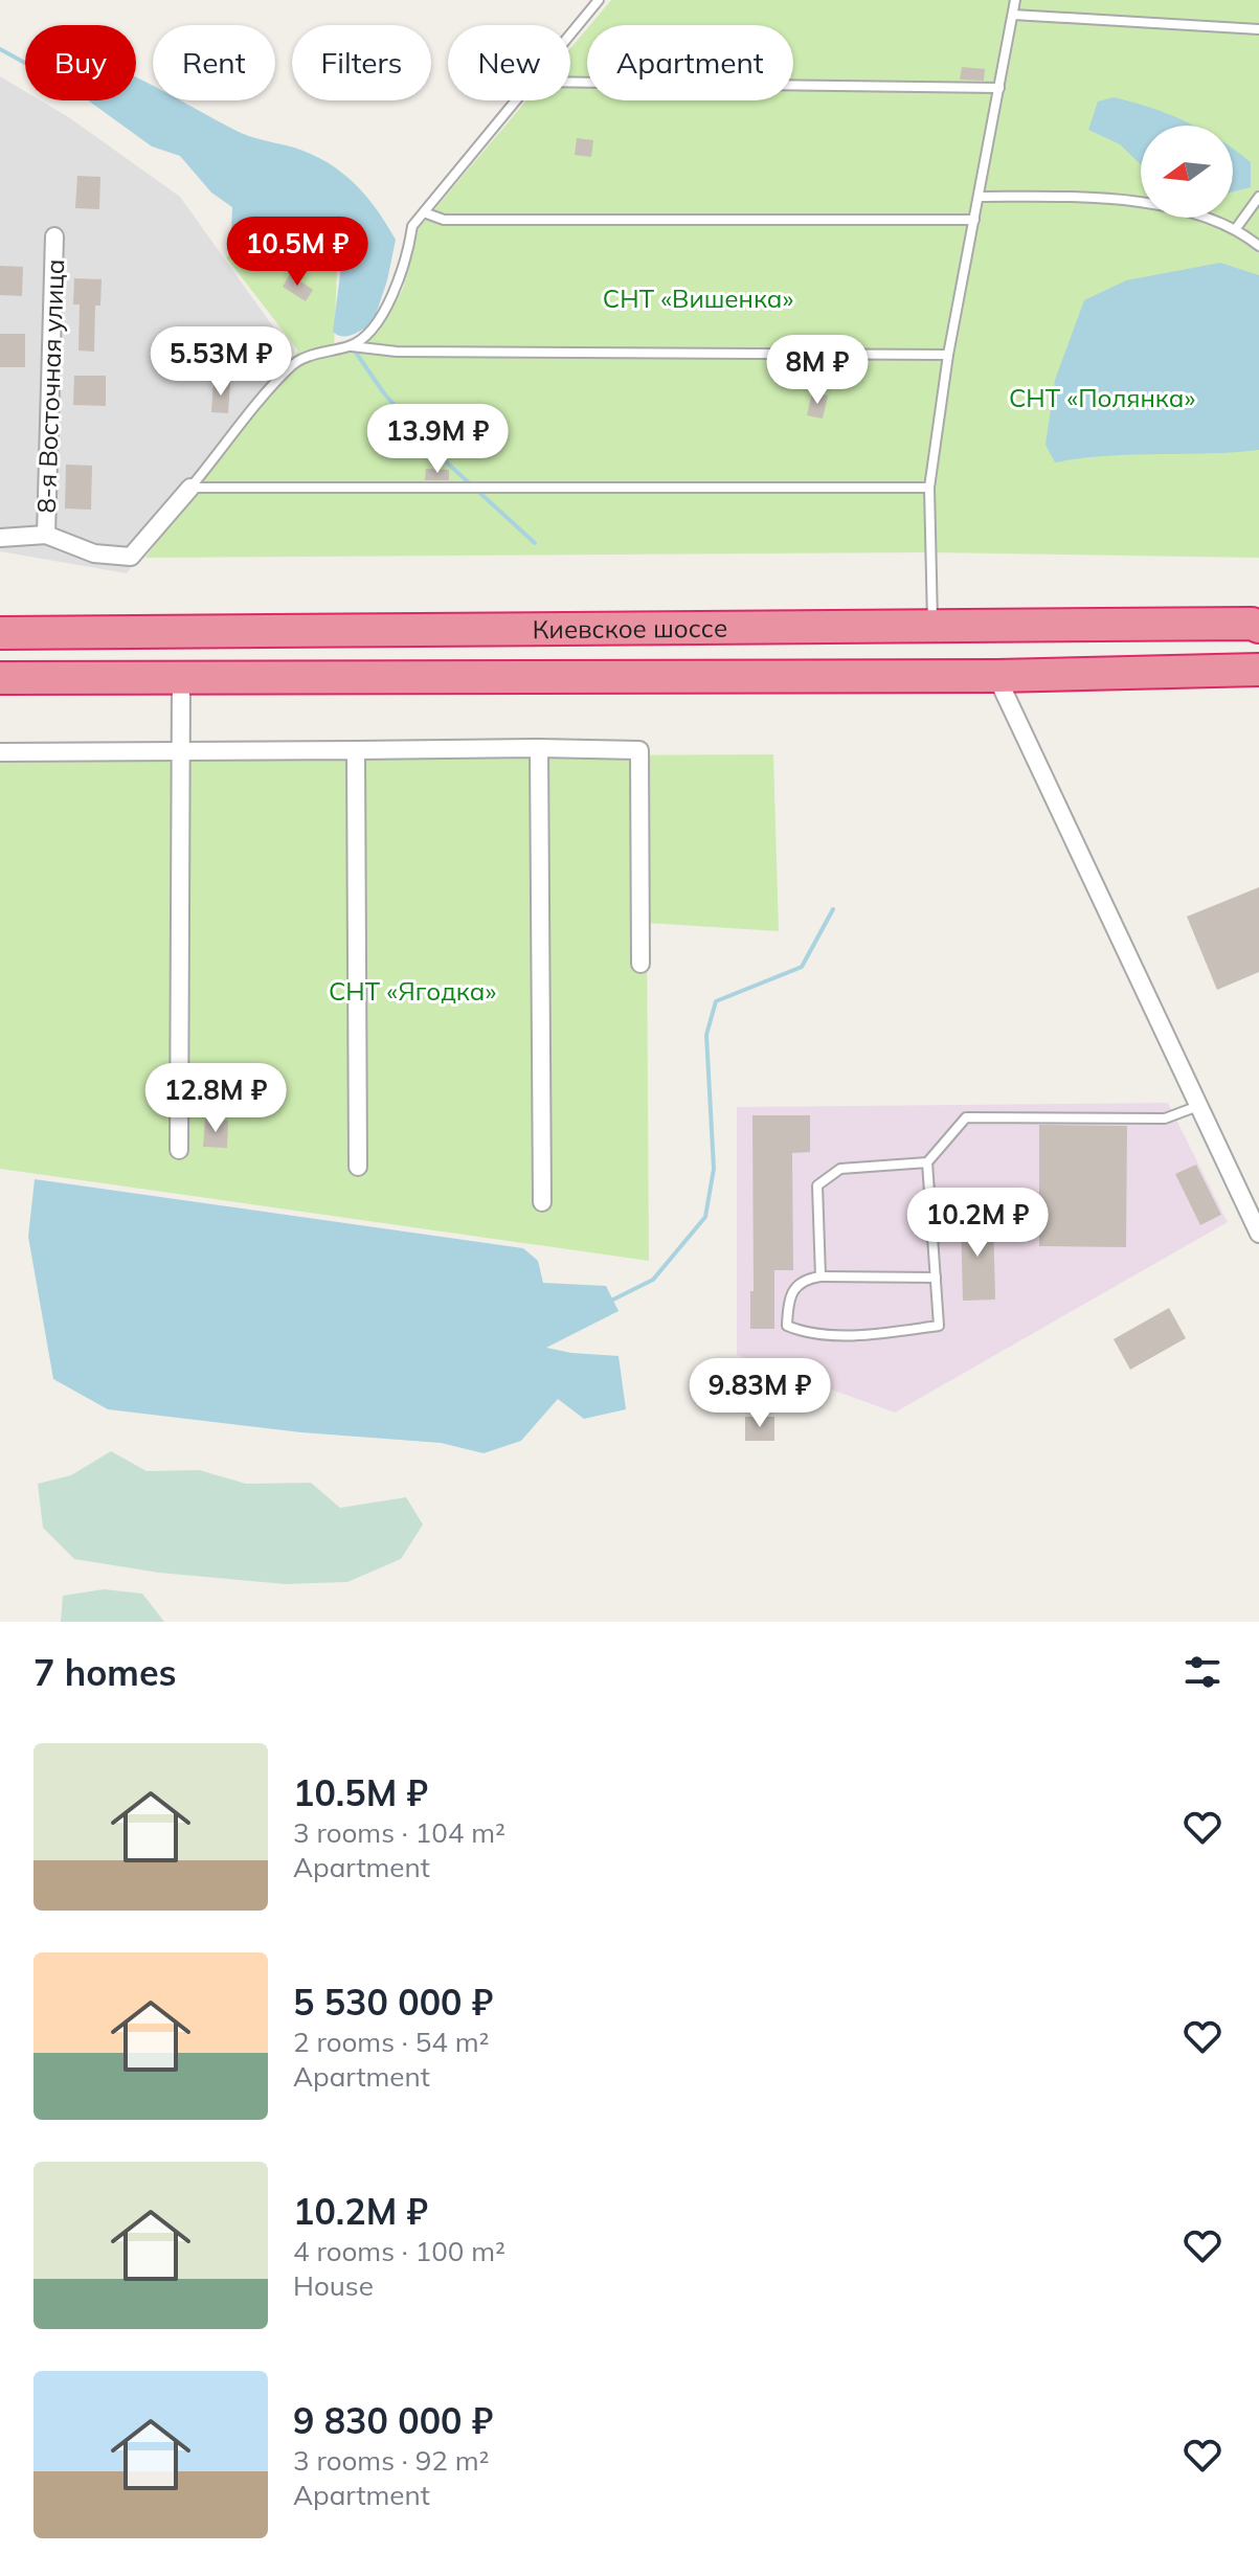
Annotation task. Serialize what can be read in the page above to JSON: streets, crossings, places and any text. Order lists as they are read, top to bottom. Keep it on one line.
{"streets":{"highway":["Киевское шоссе"],"street":["8-я Восточная улица"]},"parks":["СНТ «Вишенка»","СНТ «Полянка»","СНТ «Ягодка»"],"north":"left","page":{"chip":["Buy","Rent","Filters","New","Apartment"],"price":["10.5M ₽","5.53M ₽","8M ₽","13.9M ₽","12.8M ₽","10.2M ₽","9.83M ₽"],"heading":"7 homes","list":[{"name":"10.5M ₽","note":"3 rooms · 104 m² · Apartment"},{"name":"5 530 000 ₽","note":"2 rooms · 54 m² · Apartment"},{"name":"10.2M ₽","note":"4 rooms · 100 m² · House"},{"name":"9 830 000 ₽","note":"3 rooms · 92 m² · Apartment"}]}}
